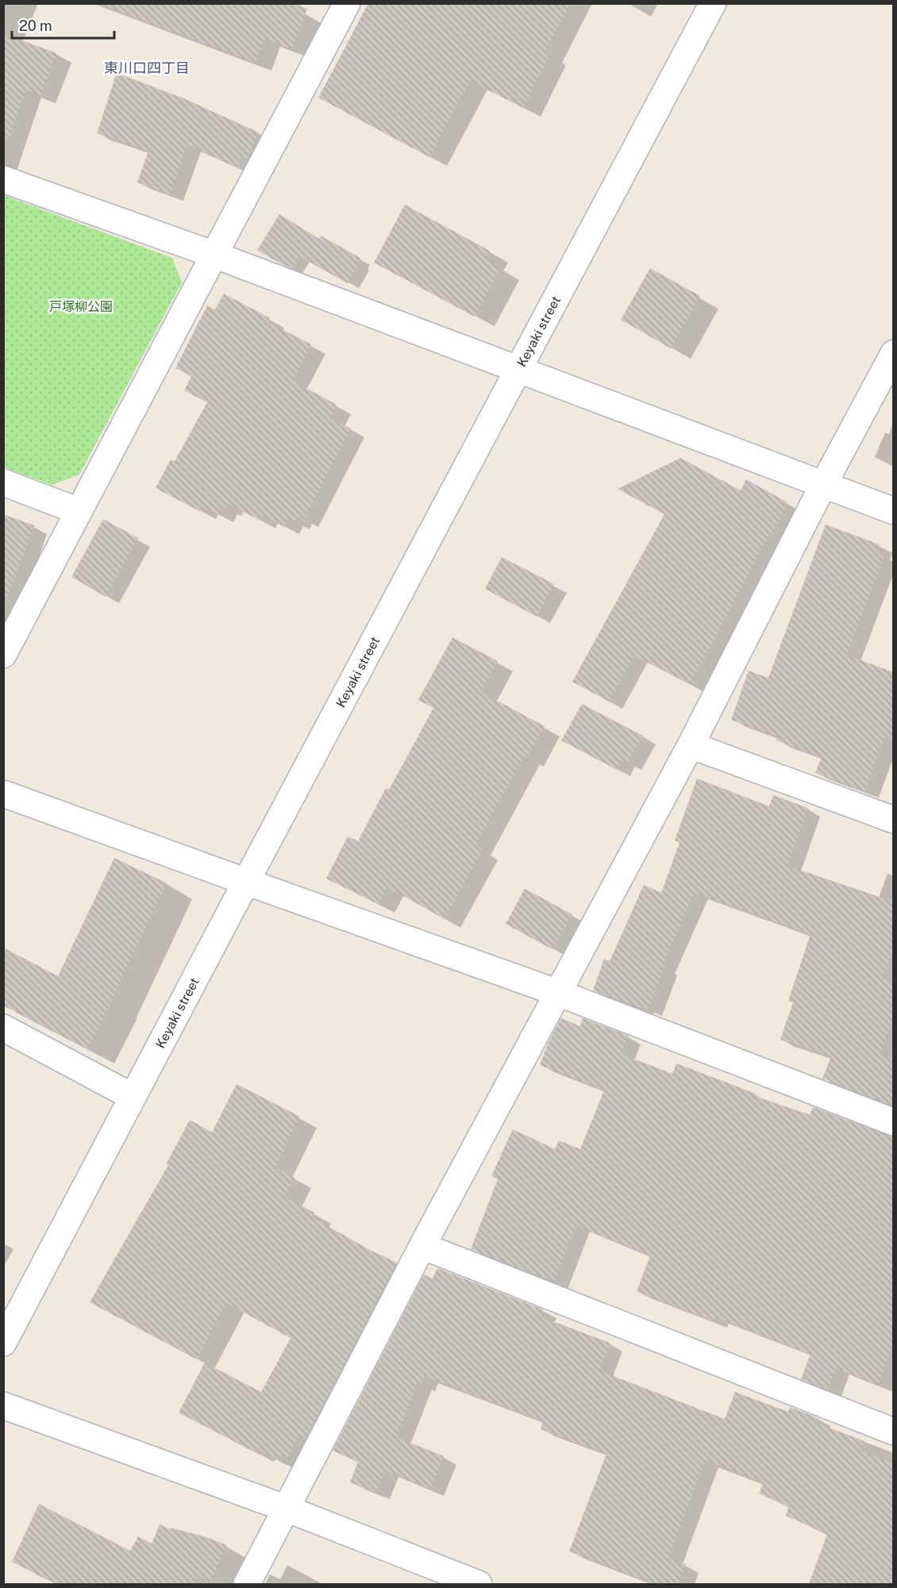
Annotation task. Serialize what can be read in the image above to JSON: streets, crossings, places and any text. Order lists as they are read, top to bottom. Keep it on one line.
{"streets":{"street":["Keyaki street"]},"districts":["東川口四丁目"],"parks":["戸塚柳公園"],"scale_bar":"20 m"}
